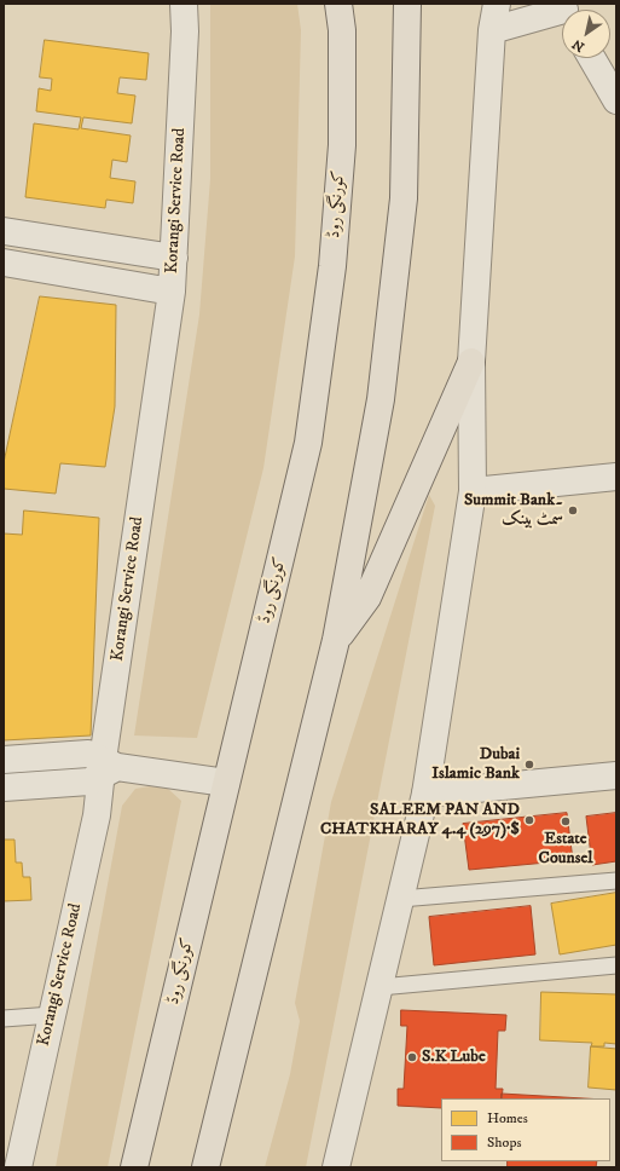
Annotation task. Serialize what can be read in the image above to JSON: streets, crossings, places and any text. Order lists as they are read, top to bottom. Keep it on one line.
{"streets":{"main road":["کورنگی روڈ"],"street":["Korangi Service Road"]},"places":["Summit Bank۔ سمٹ بینک","Dubai Islamic Bank","SALEEM PAN AND CHATKHARAY 4.4 (297)·$","Estate Counsel","S.K Lube"],"legend":["Homes","Shops"],"north":"bottom left"}
